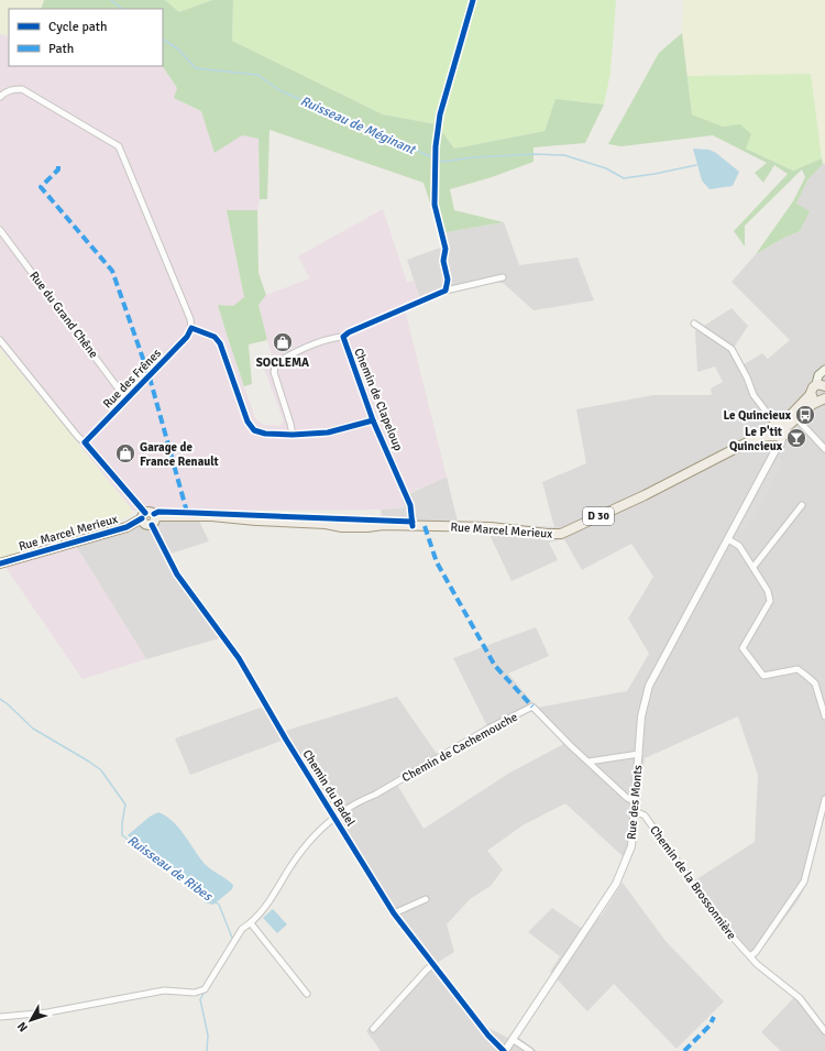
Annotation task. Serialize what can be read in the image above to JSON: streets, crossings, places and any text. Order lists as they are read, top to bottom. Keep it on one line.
{"streets":{"main road":["D 30","Rue Marcel Merieux"],"street":["Rue du Grand Chêne","Rue des Frênes","Chemin de Clapeloup","Chemin de Cachemouche","Chemin du Badel","Rue des Monts","Chemin de la Brossonnière"]},"crossings":[["Rue du Grand Chêne","Rue des Frênes"],["Chemin de Clapeloup","Rue Marcel Merieux"],["Rue Marcel Merieux","Chemin du Badel"],["Rue Marcel Merieux","Rue des Monts"],["Chemin de Cachemouche","Chemin du Badel"],["Chemin de Cachemouche","Rue des Monts"],["Chemin du Badel","Rue des Monts"],["Rue des Monts","Chemin de la Brossonnière"]],"water":["Ruisseau de Méginant","Ruisseau de Ribes"],"places":{"shop":["SOCLEMA","Garage de France Renault"],"bus stop":["Le Quincieux"],"bar":["Le P'tit Quincieux"]},"legend":["Cycle path","Path"],"north":"bottom left"}
